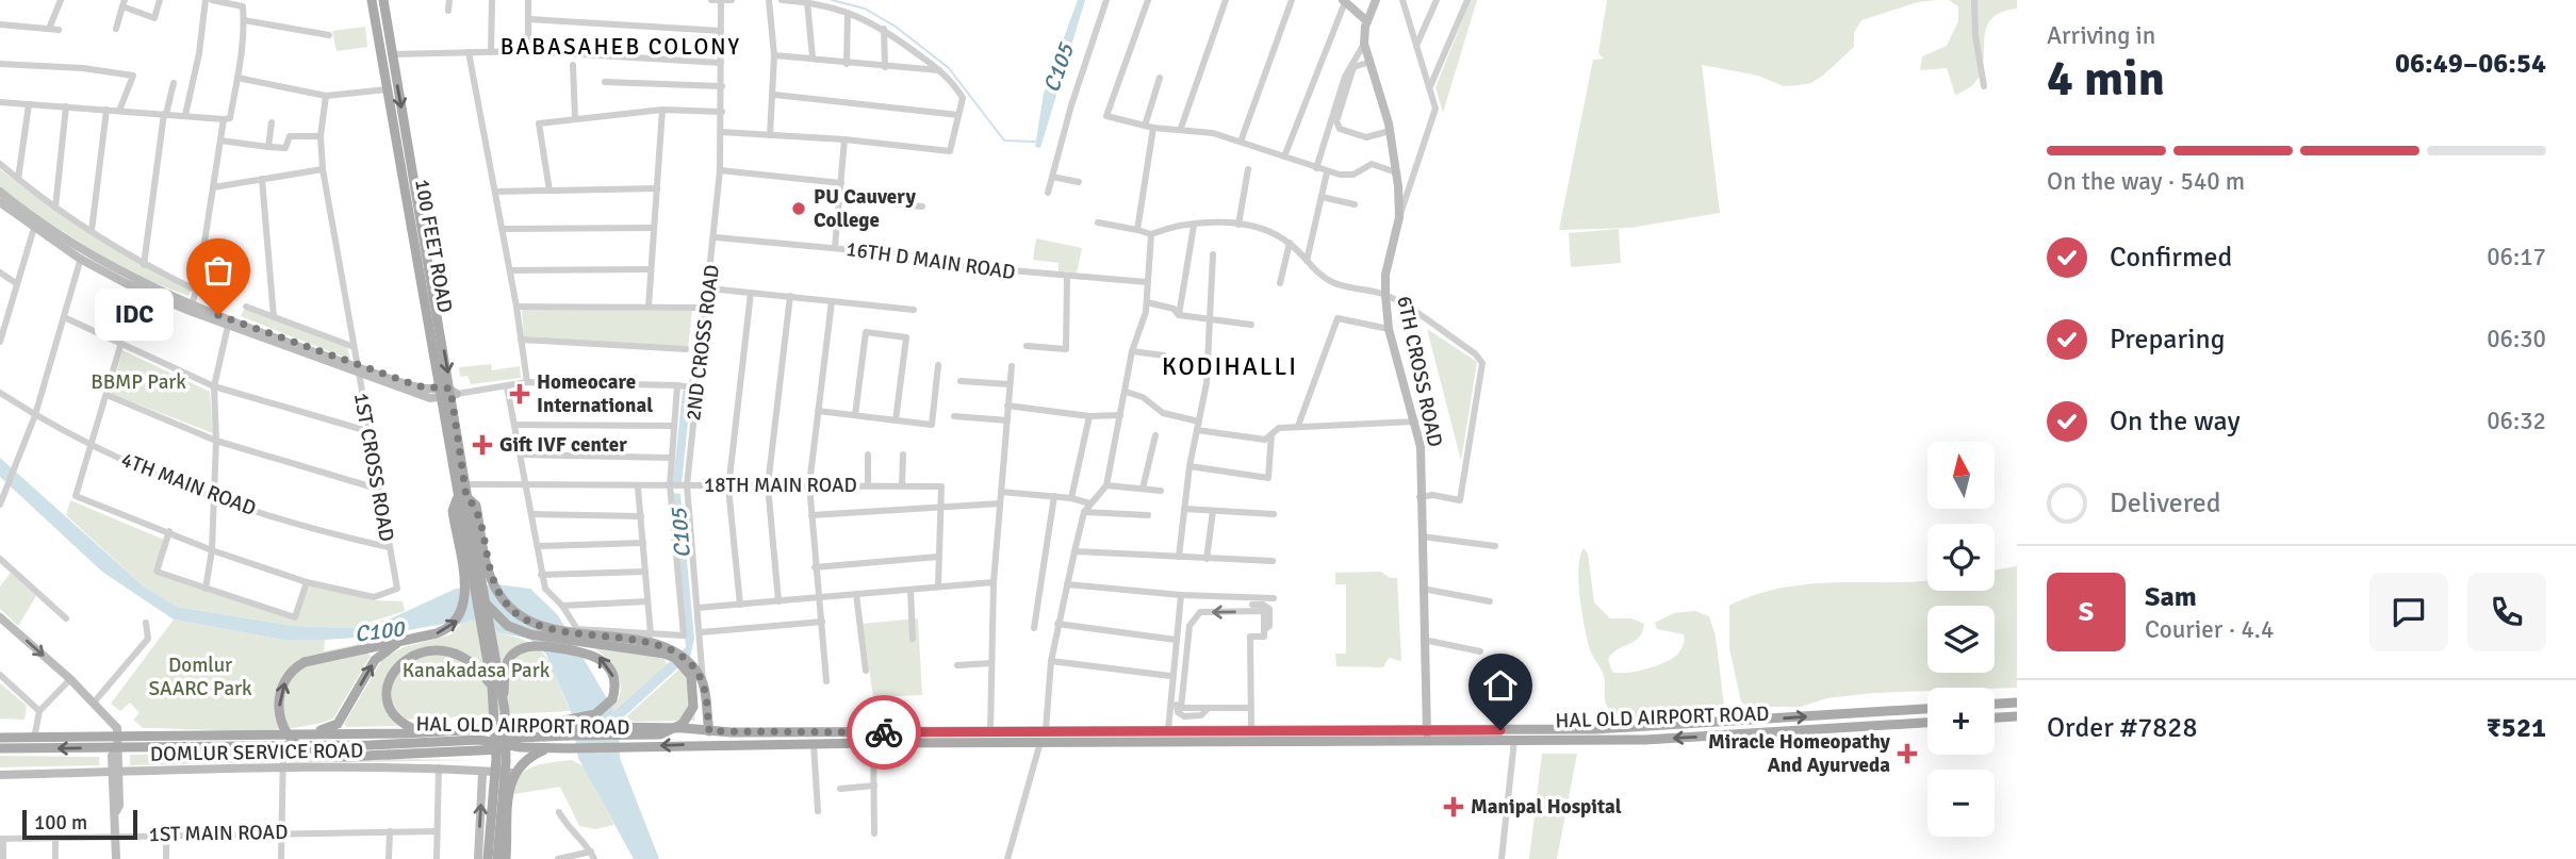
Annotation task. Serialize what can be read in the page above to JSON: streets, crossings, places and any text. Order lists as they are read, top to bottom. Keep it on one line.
{"streets":{"main road":["100 FEET ROAD","HAL OLD AIRPORT ROAD"],"street":["16TH D MAIN ROAD","2ND CROSS ROAD","6TH CROSS ROAD","1ST CROSS ROAD","4TH MAIN ROAD","18TH MAIN ROAD","DOMLUR SERVICE ROAD","1ST MAIN ROAD"]},"crossings":[["100 FEET ROAD","18TH MAIN ROAD"],["16TH D MAIN ROAD","2ND CROSS ROAD"],["2ND CROSS ROAD","18TH MAIN ROAD"],["6TH CROSS ROAD","HAL OLD AIRPORT ROAD"],["1ST CROSS ROAD","4TH MAIN ROAD"]],"districts":["BABASAHEB COLONY","KODIHALLI"],"water":["C105","C100"],"parks":["BBMP Park","Domlur SAARC Park","Kanakadasa Park"],"places":{"other":["PU Cauvery College","IDC"],"health":["Homeocare International","Gift IVF center","Miracle Homeopathy And Ayurveda","Manipal Hospital"]},"scale_bar":"100 m","north":"top","page":{"heading":["4 min","Arriving in","06:49–06:54"],"panel":["Sam","Courier · 4.4","Order #7828","₹521"],"bar":"On the way · 540 m","list":[["Confirmed","06:17"],["Preparing","06:30"],["On the way","06:32"],"Delivered"],"bubble":"IDC","map_buttons":["+","−"],"round":"S","scale":"100 m"}}
